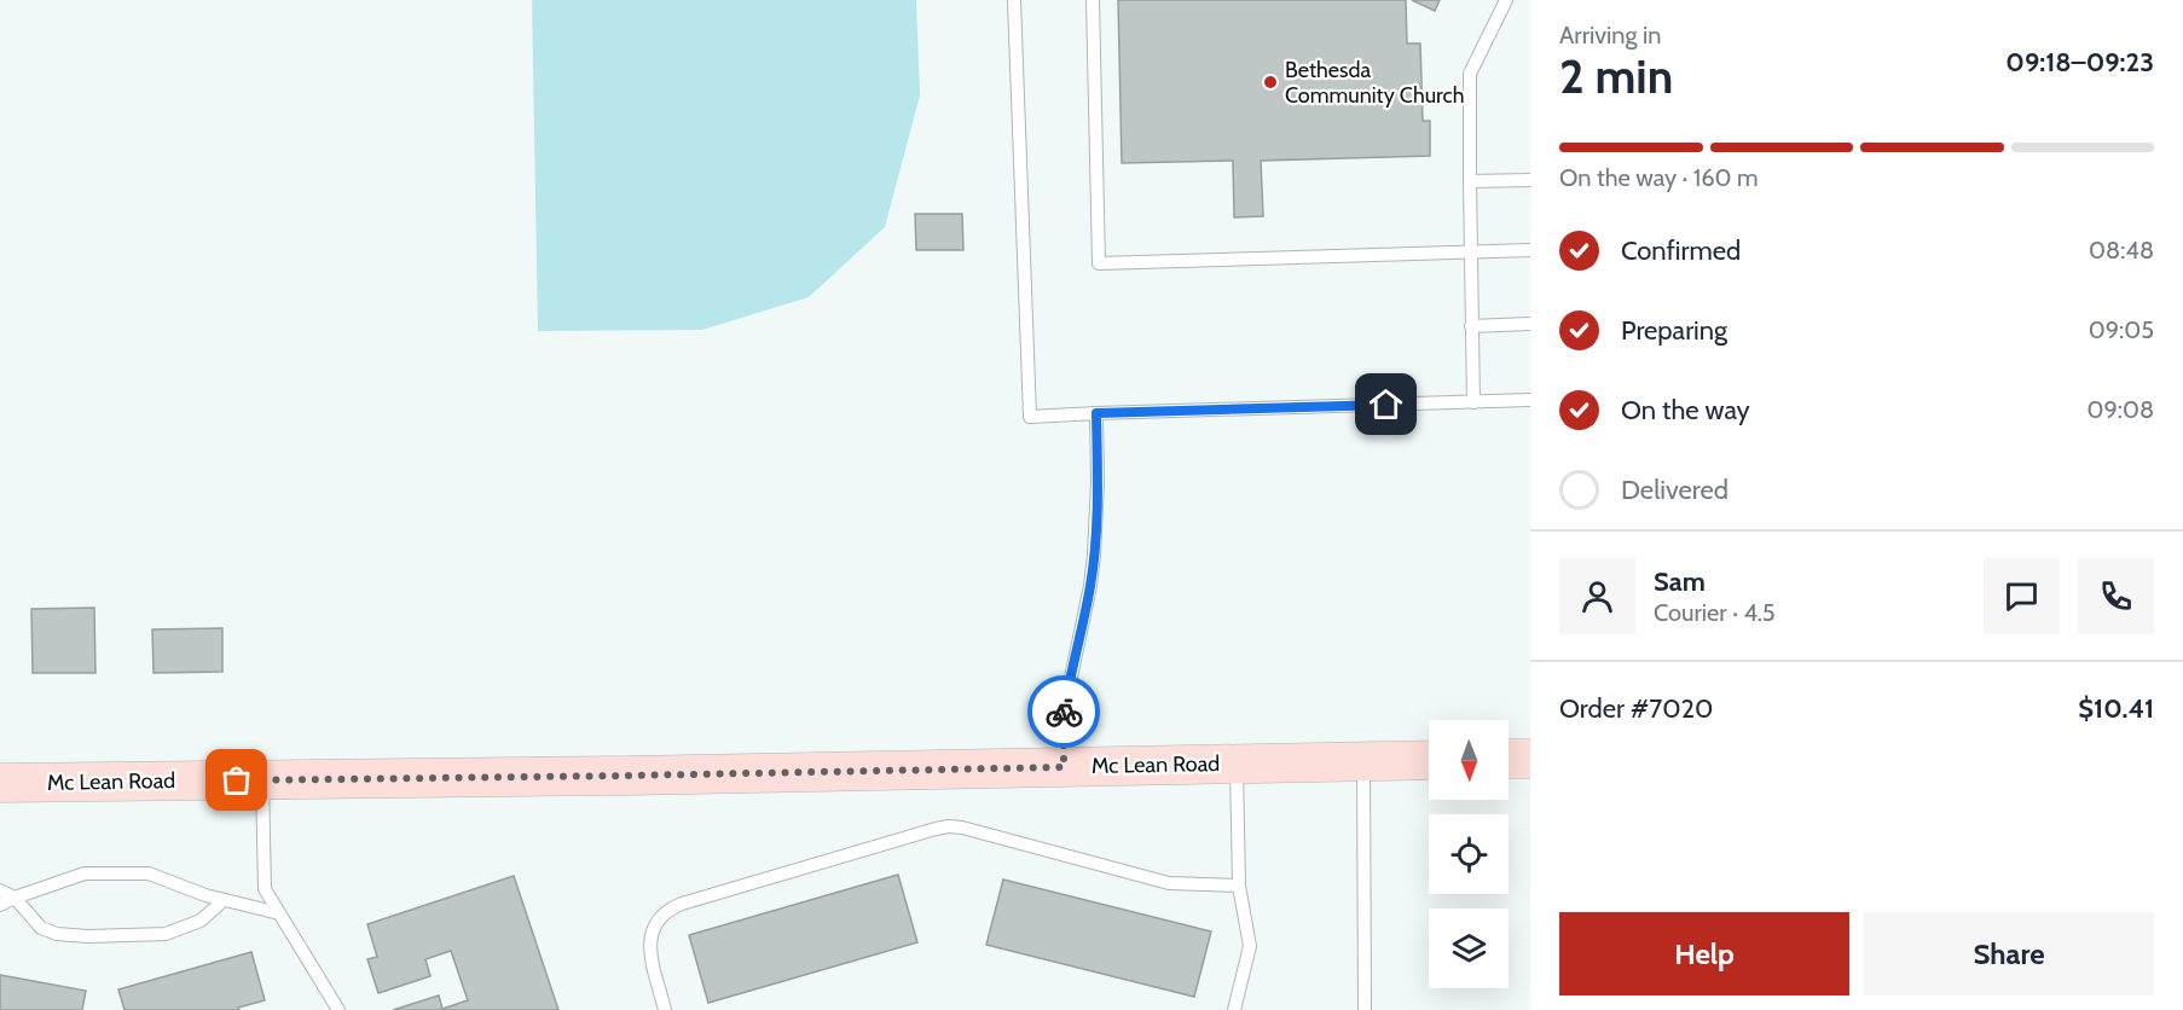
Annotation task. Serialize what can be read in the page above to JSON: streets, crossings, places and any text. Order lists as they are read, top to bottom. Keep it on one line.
{"streets":{"main road":["Mc Lean Road"]},"places":["Bethesda Community Church"],"north":"bottom","page":{"heading":["2 min","Arriving in","09:18–09:23"],"panel":["Sam","Courier · 4.5","Order #7020","$10.41"],"bar":"On the way · 160 m","list":[["Confirmed","08:48"],["Preparing","09:05"],["On the way","09:08"],"Delivered"],"buttons":["Help","Share"]}}
